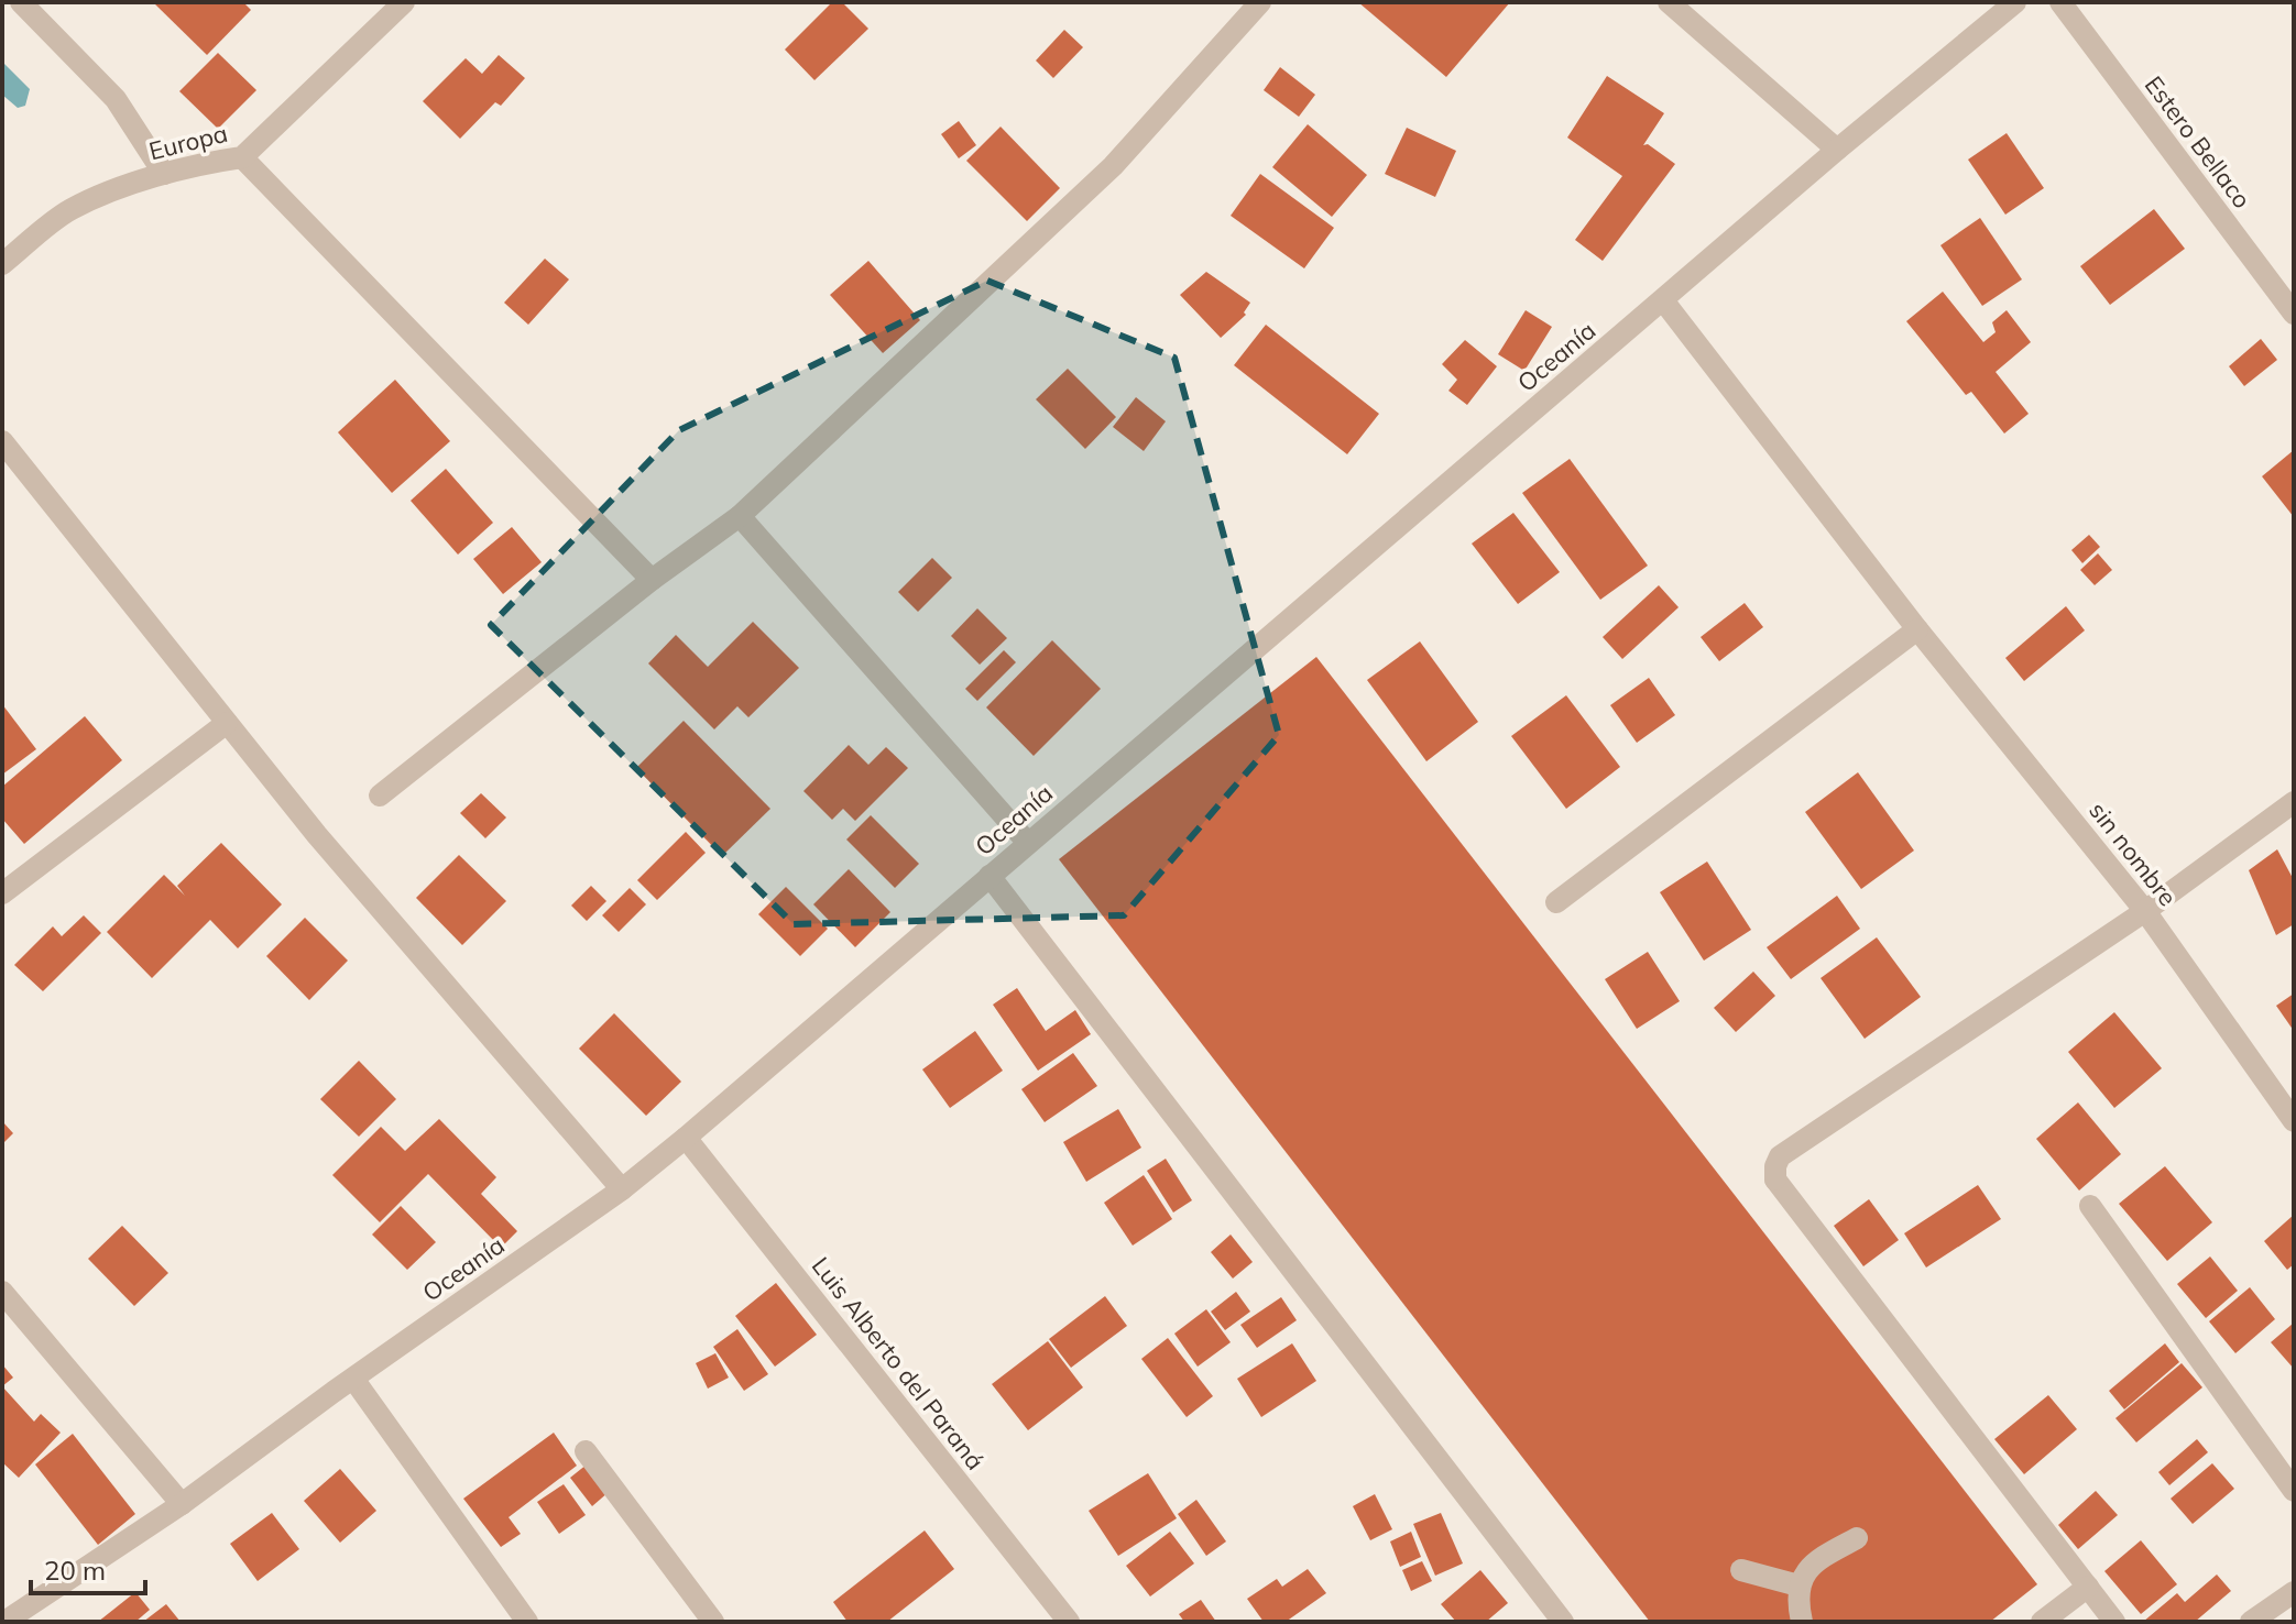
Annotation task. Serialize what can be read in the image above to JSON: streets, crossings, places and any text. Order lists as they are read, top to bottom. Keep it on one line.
{"streets":{"street":["Europa","Estero Bellaco","Oceanía","sin nombre","Luis Alberto del Paraná"]},"crossings":[["Oceanía","sin nombre"],["Oceanía","Luis Alberto del Paraná"]],"scale_bar":"20 m"}
